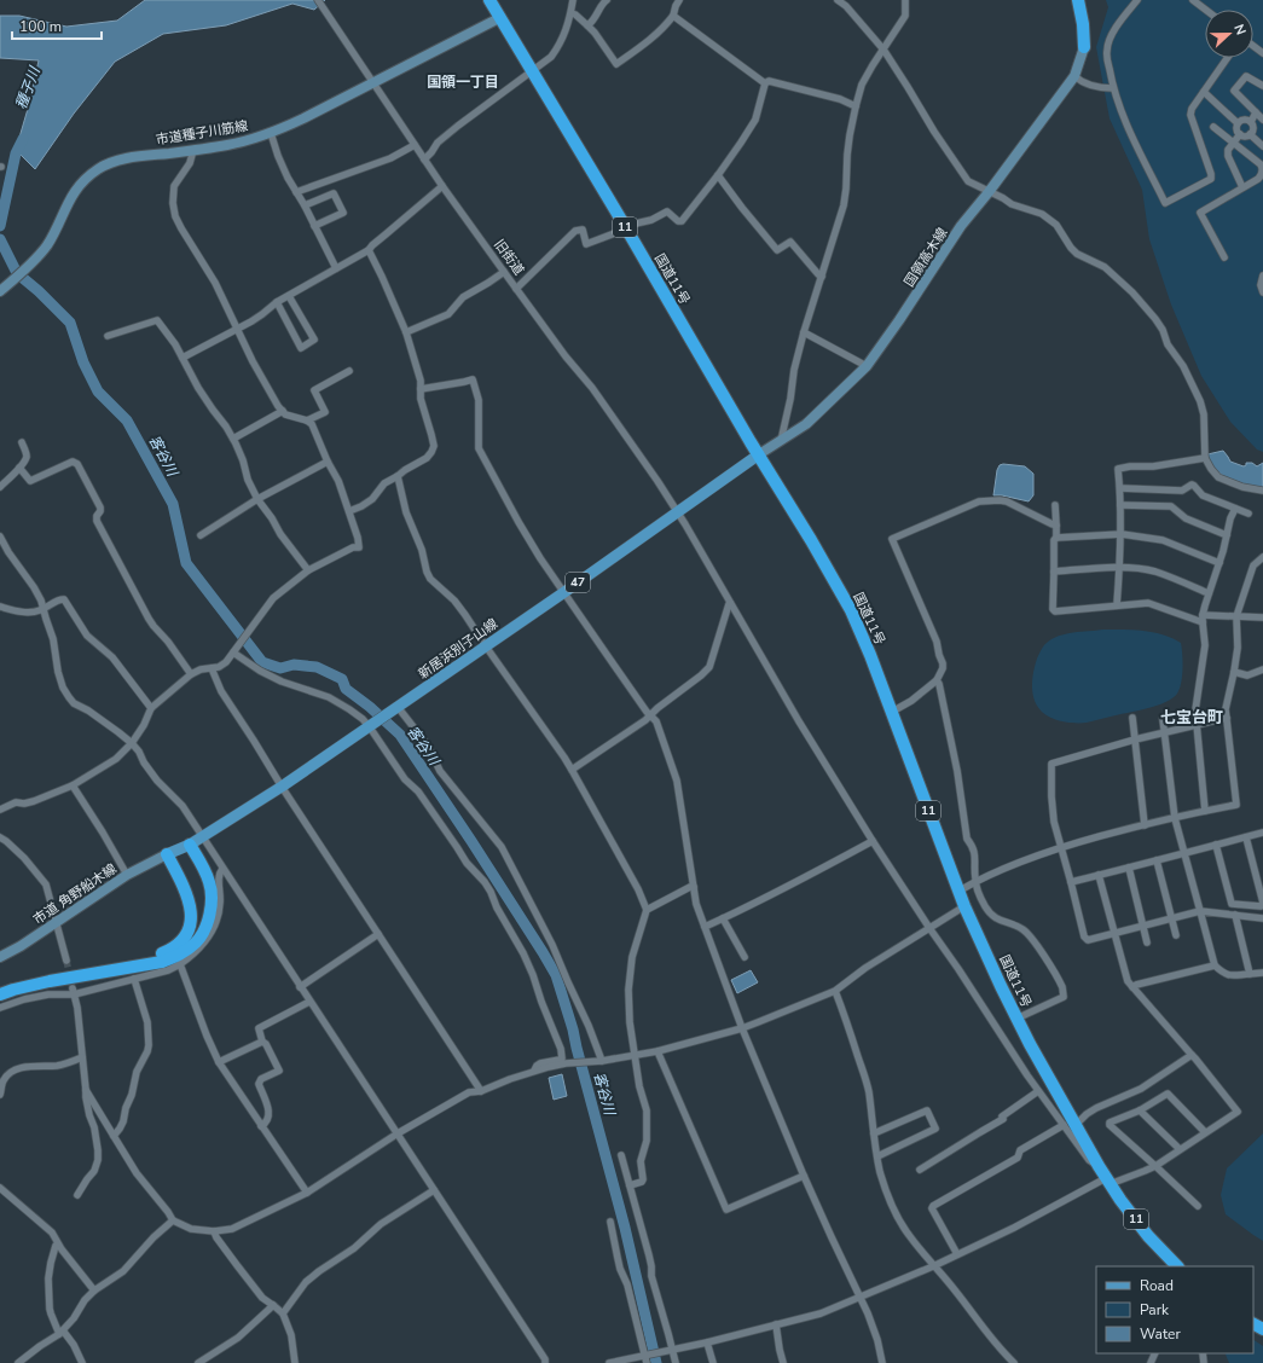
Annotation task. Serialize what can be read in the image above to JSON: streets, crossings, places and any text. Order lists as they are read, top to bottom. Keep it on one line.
{"streets":{"highway":["11","国道11号"],"main road":["47","新居浜別子山線"],"street":["市道種子川筋線","旧街道","国領高木線","市道 角野船木線"]},"crossings":[["市道種子川筋線","旧街道"],["市道種子川筋線","国道11号"],["旧街道","国道11号"],["旧街道","新居浜別子山線"],["国領高木線","国道11号"],["国領高木線","新居浜別子山線"],["国道11号","新居浜別子山線"],["新居浜別子山線","市道 角野船木線"]],"districts":["国領一丁目","七宝台町"],"water":["種子川","客谷川"],"legend":["Road","Park","Water"],"scale_bar":"100 m","north":"right"}
